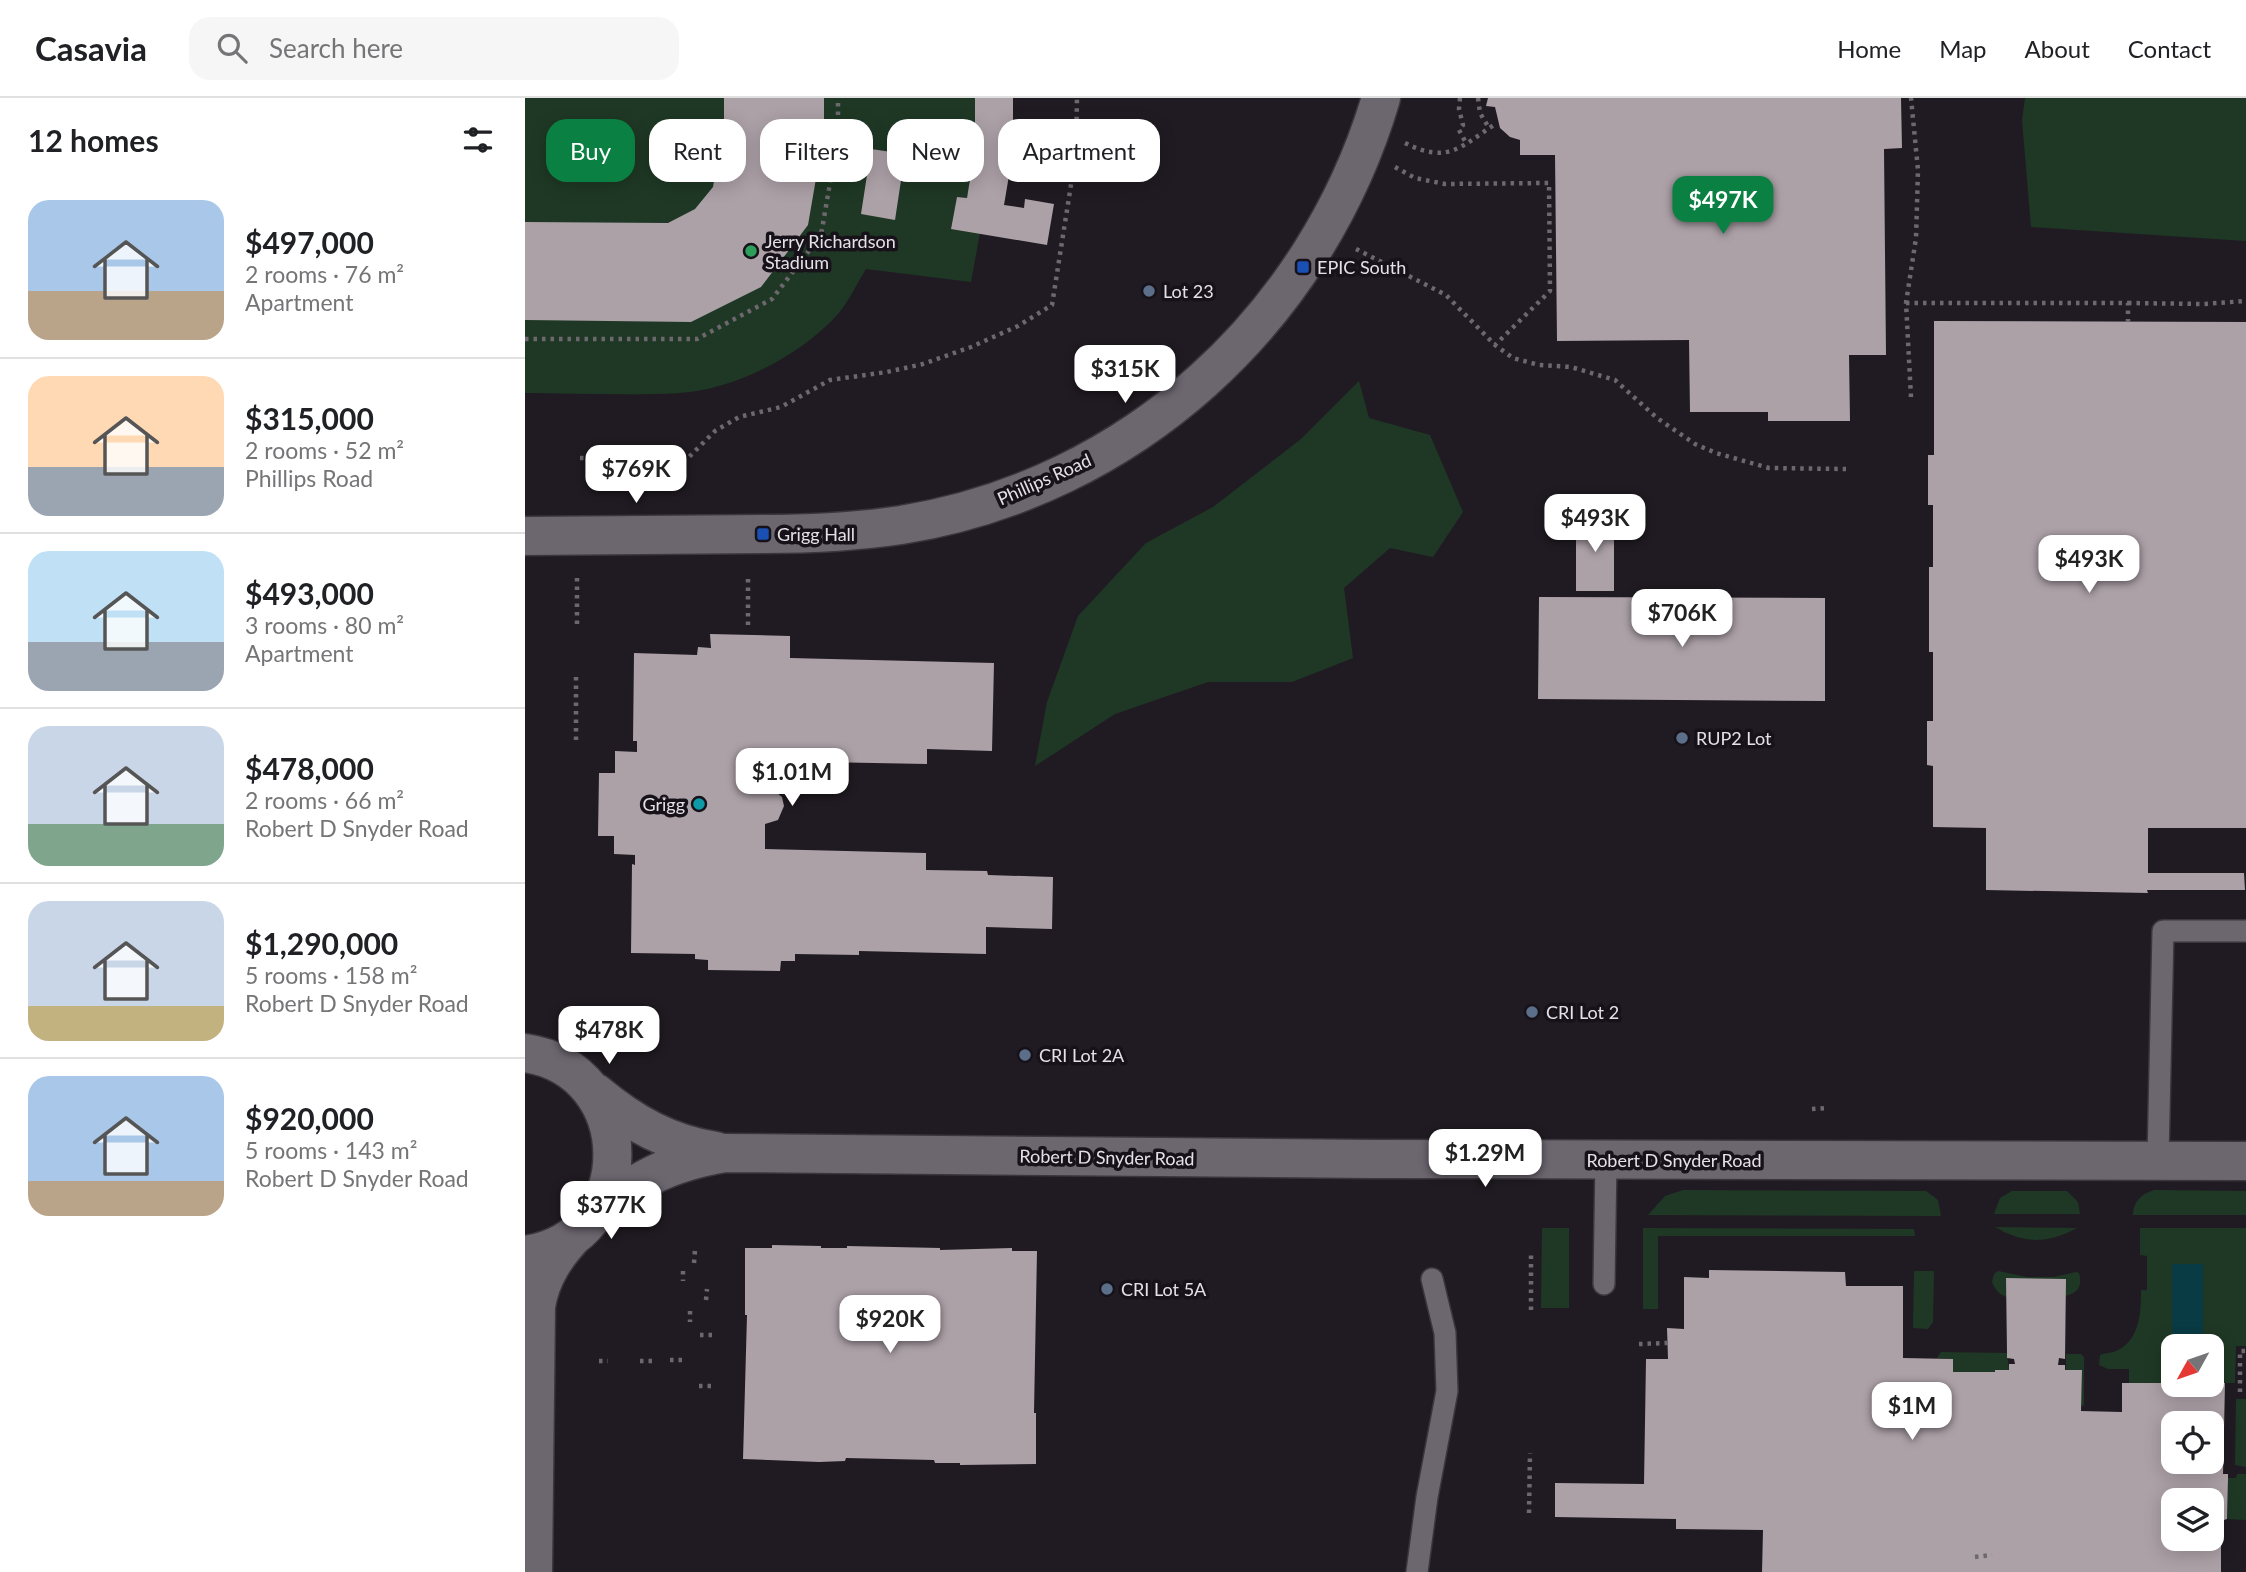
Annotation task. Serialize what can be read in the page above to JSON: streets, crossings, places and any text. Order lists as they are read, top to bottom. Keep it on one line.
{"streets":{"street":["Phillips Road","Robert D Snyder Road"]},"places":{"other":["Jerry Richardson Stadium","Lot 23","RUP2 Lot","Grigg","CRI Lot 2","CRI Lot 2A","CRI Lot 5A"],"transit":["EPIC South","Grigg Hall"]},"north":"bottom left","page":{"header":"Casavia","search":"Search here","nav":["Home","Map","About","Contact"],"heading":"12 homes","chip":["Buy","Rent","Filters","New","Apartment"],"price":["$497K","$315K","$769K","$493K","$493K","$706K","$1.01M","$478K","$1.29M","$377K","$920K","$1M"],"list":[{"name":"$497,000","note":"2 rooms · 76 m² · Apartment"},{"name":"$315,000","note":"2 rooms · 52 m² · Phillips Road"},{"name":"$493,000","note":"3 rooms · 80 m² · Apartment"},{"name":"$478,000","note":"2 rooms · 66 m² · Robert D Snyder Road"},{"name":"$1,290,000","note":"5 rooms · 158 m² · Robert D Snyder Road"},{"name":"$920,000","note":"5 rooms · 143 m² · Robert D Snyder Road"}]}}
